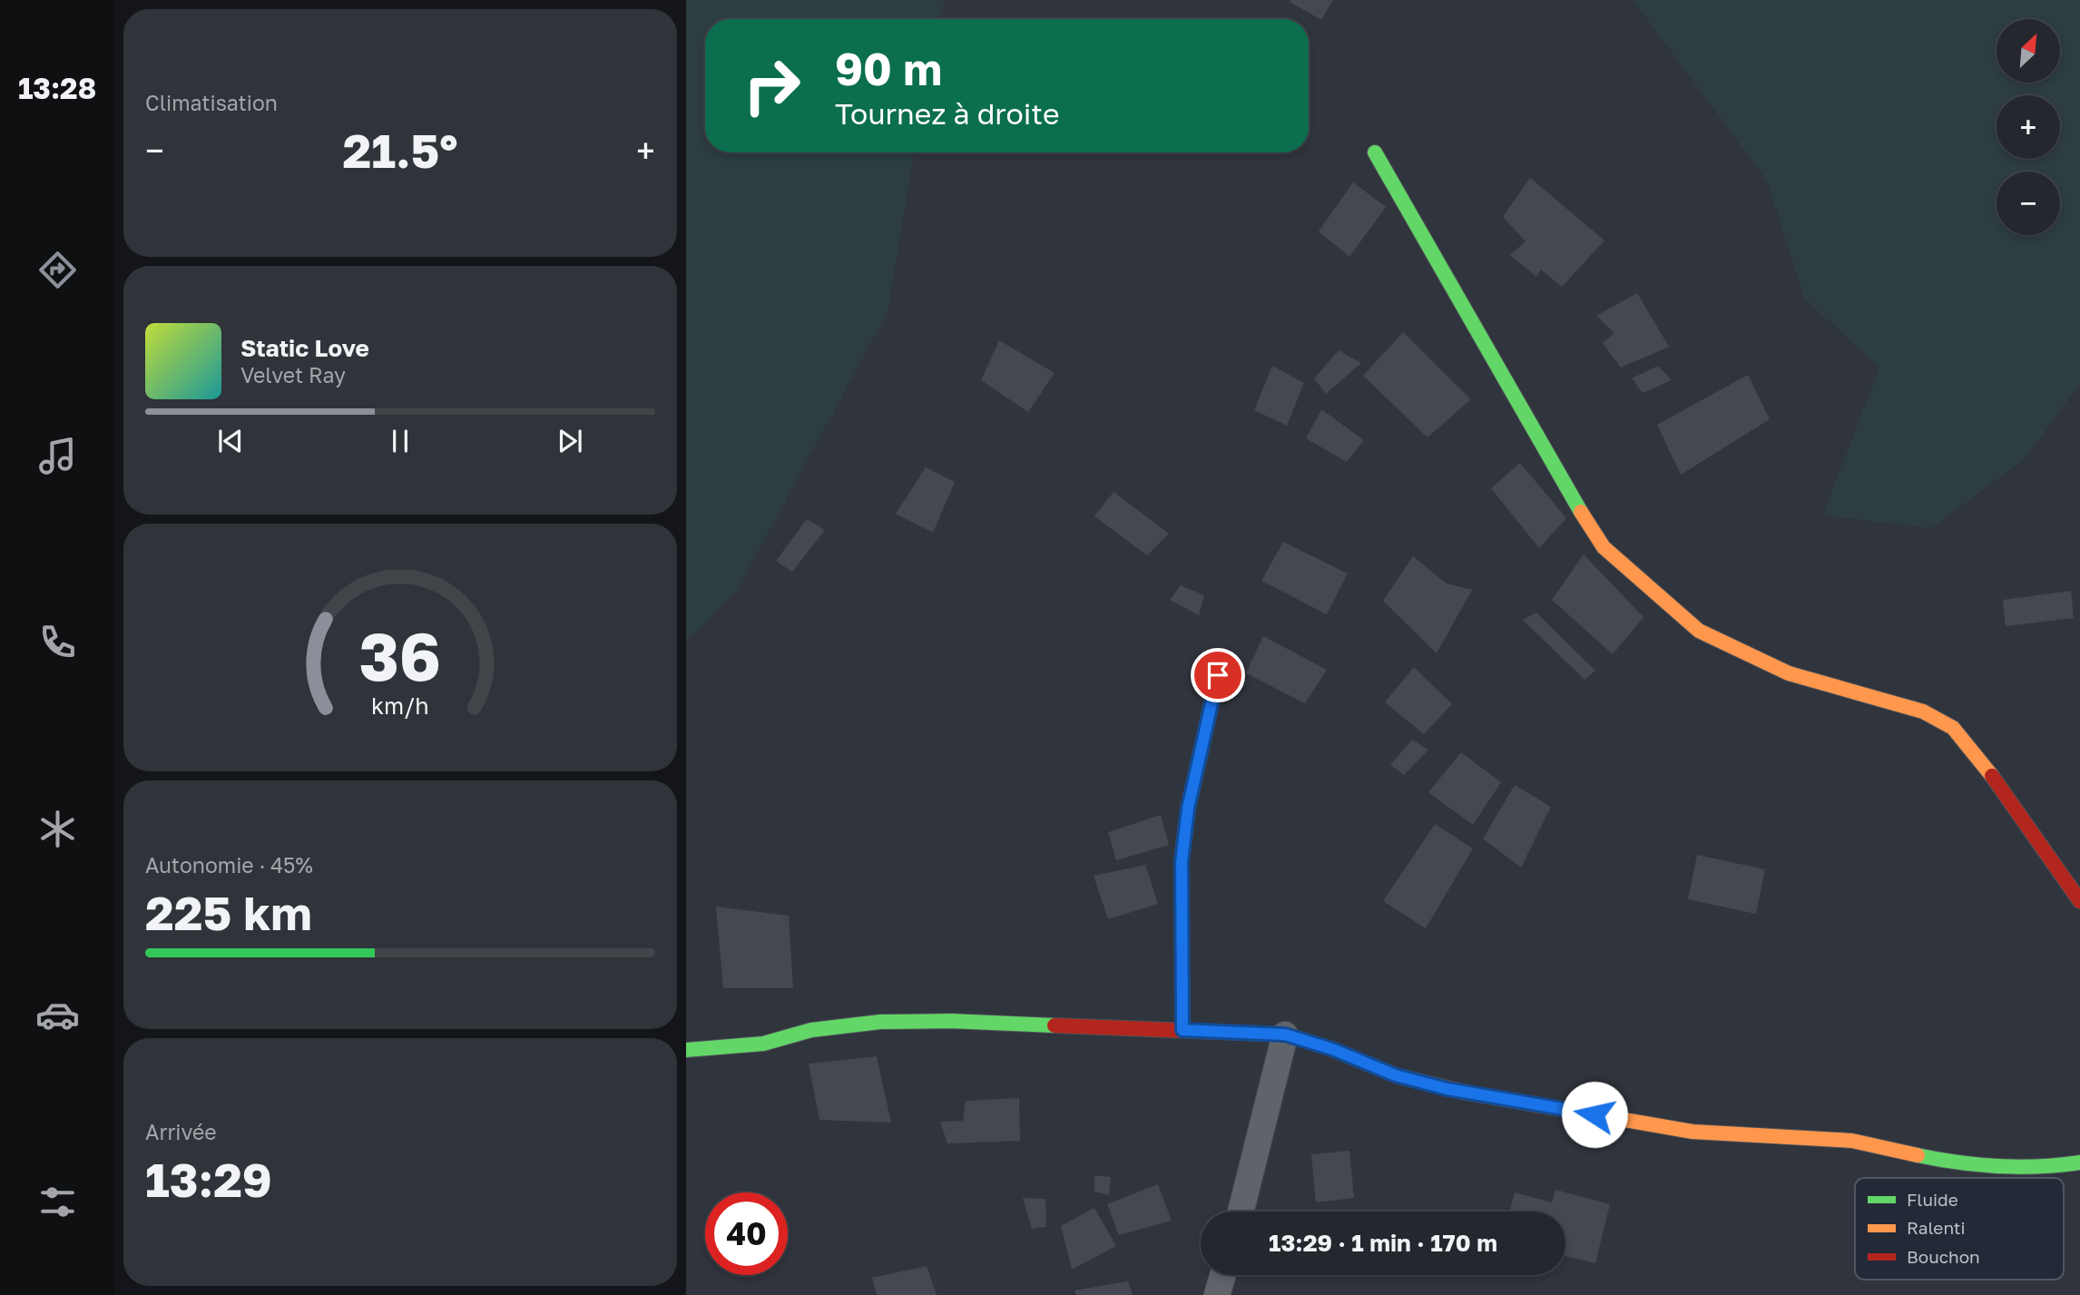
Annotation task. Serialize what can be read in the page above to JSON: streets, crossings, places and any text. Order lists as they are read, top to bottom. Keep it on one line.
{"legend":["Fluide","Ralenti","Bouchon"],"north":"top right","page":{"tabs":"13:28","tile":["Climatisation",["Autonomie · 45%","225 km"],["Arrivée","13:29"]],"map_buttons":["+","−"],"turn":["90 m","Tournez à droite"],"heat":["−","21.5°","+"],"song":["Static Love","Velvet Ray"],"limit":"40","trip":"13:29 · 1 min · 170 m","gauge":["36","km/h"]}}
